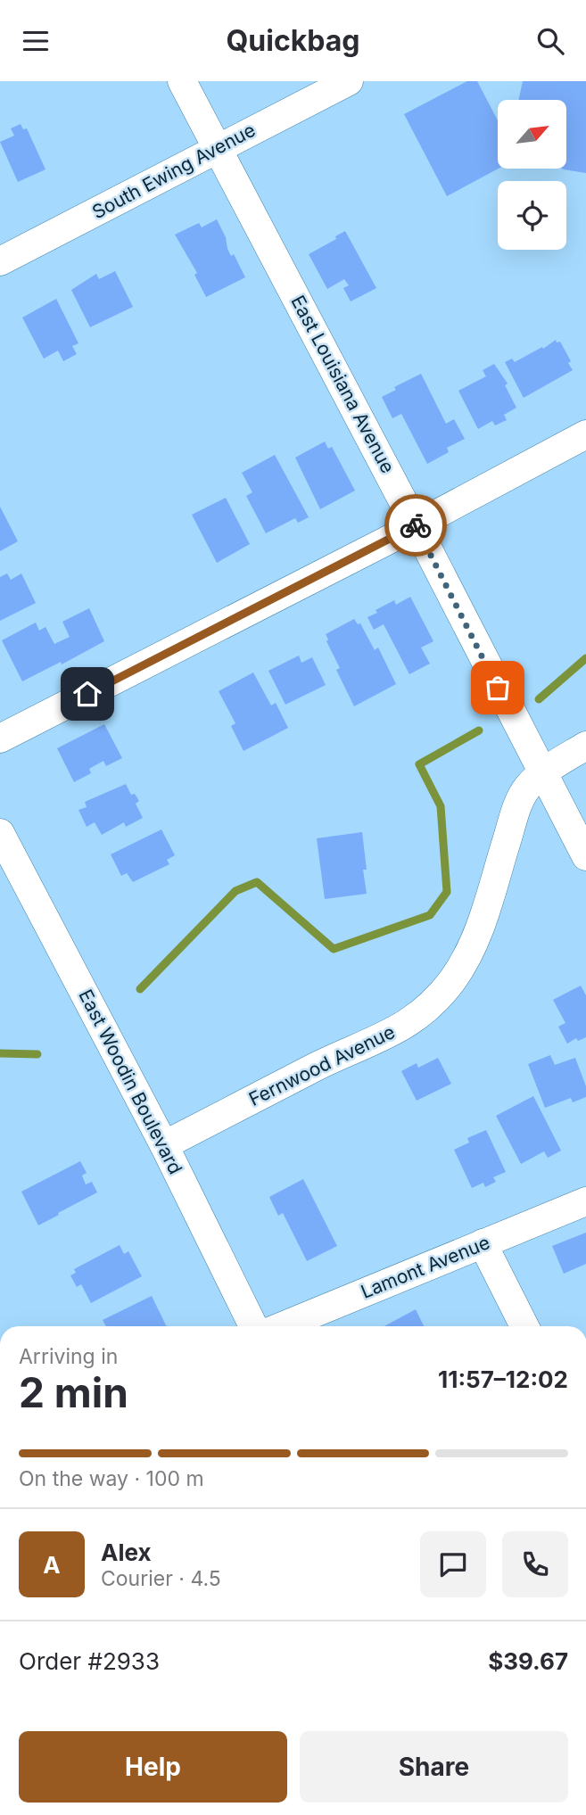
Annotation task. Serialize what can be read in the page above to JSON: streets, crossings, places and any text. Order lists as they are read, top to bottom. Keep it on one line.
{"streets":{"street":["South Ewing Avenue","East Louisiana Avenue","Fernwood Avenue","East Woodin Boulevard","Lamont Avenue"]},"crossings":[["South Ewing Avenue","East Louisiana Avenue"],["East Louisiana Avenue","Fernwood Avenue"],["Fernwood Avenue","East Woodin Boulevard"]],"north":"top right","page":{"header":"Quickbag","heading":["2 min","Arriving in","11:57–12:02"],"panel":["Alex","Courier · 4.5","Order #2933","$39.67"],"bar":"On the way · 100 m","round":"A","buttons":["Help","Share"]}}
